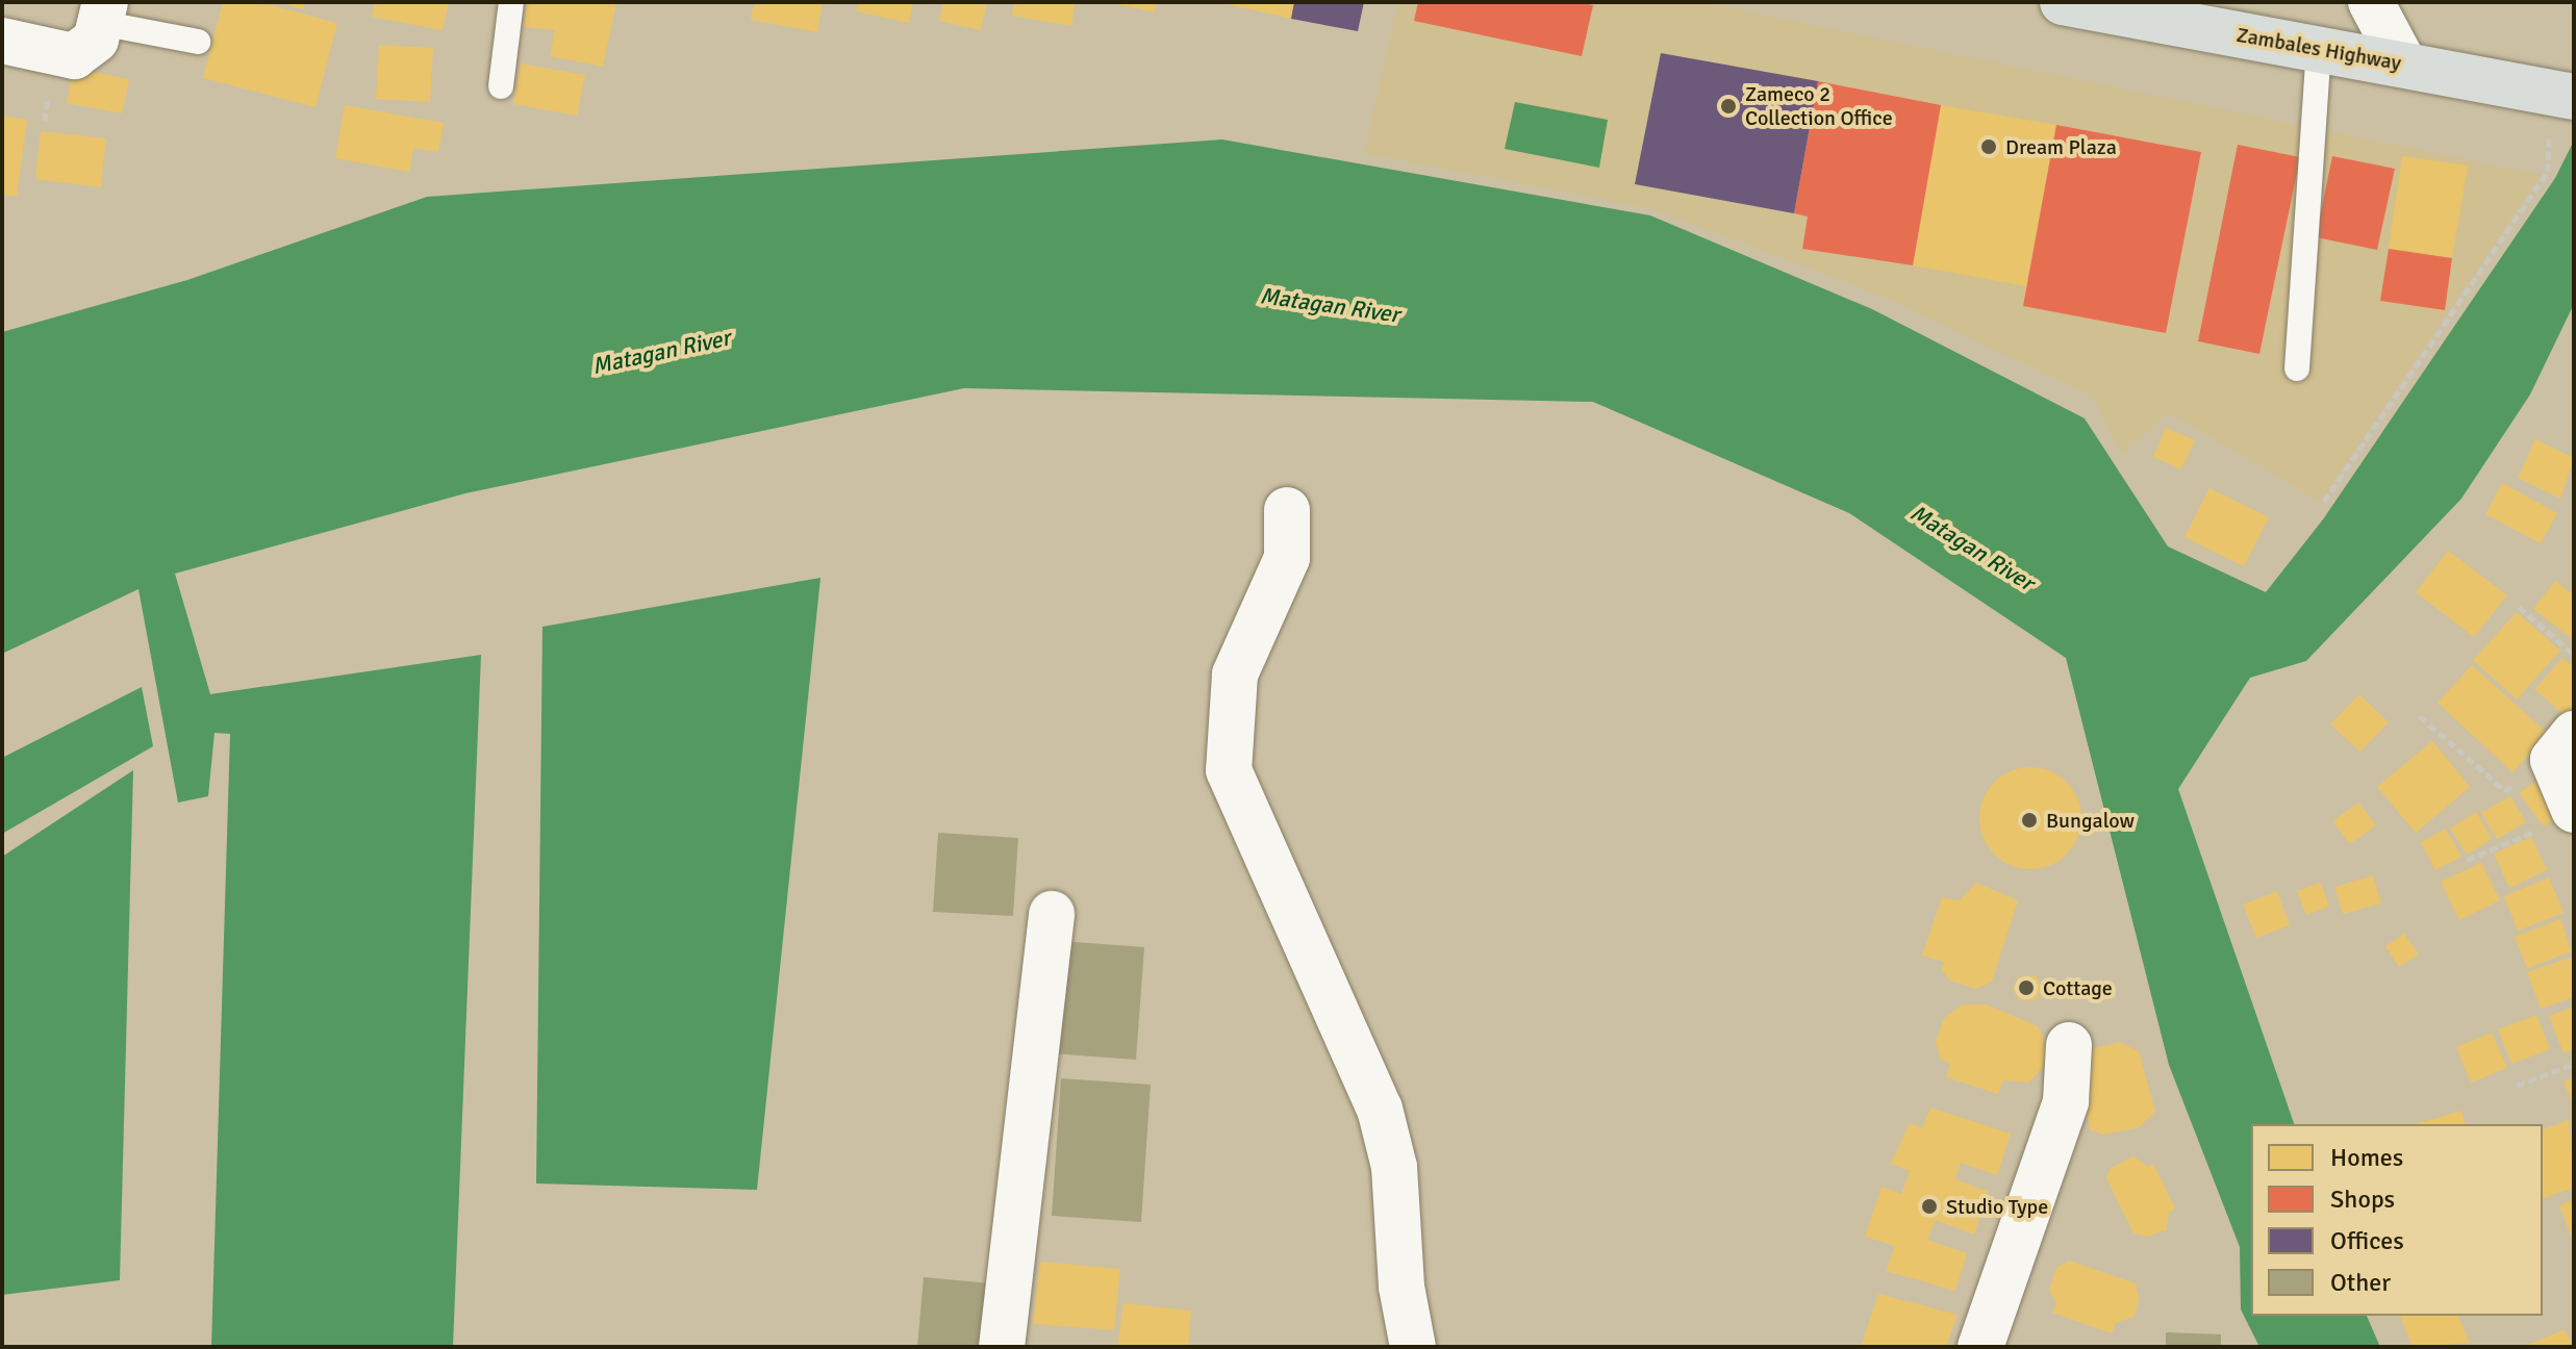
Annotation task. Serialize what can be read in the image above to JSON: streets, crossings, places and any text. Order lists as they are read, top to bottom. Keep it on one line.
{"streets":{"main road":["Zambales Highway"]},"water":["Matagan River"],"places":["Zameco 2 Collection Office","Dream Plaza","Bungalow","Cottage","Studio Type"],"legend":["Homes","Shops","Offices","Other"]}
